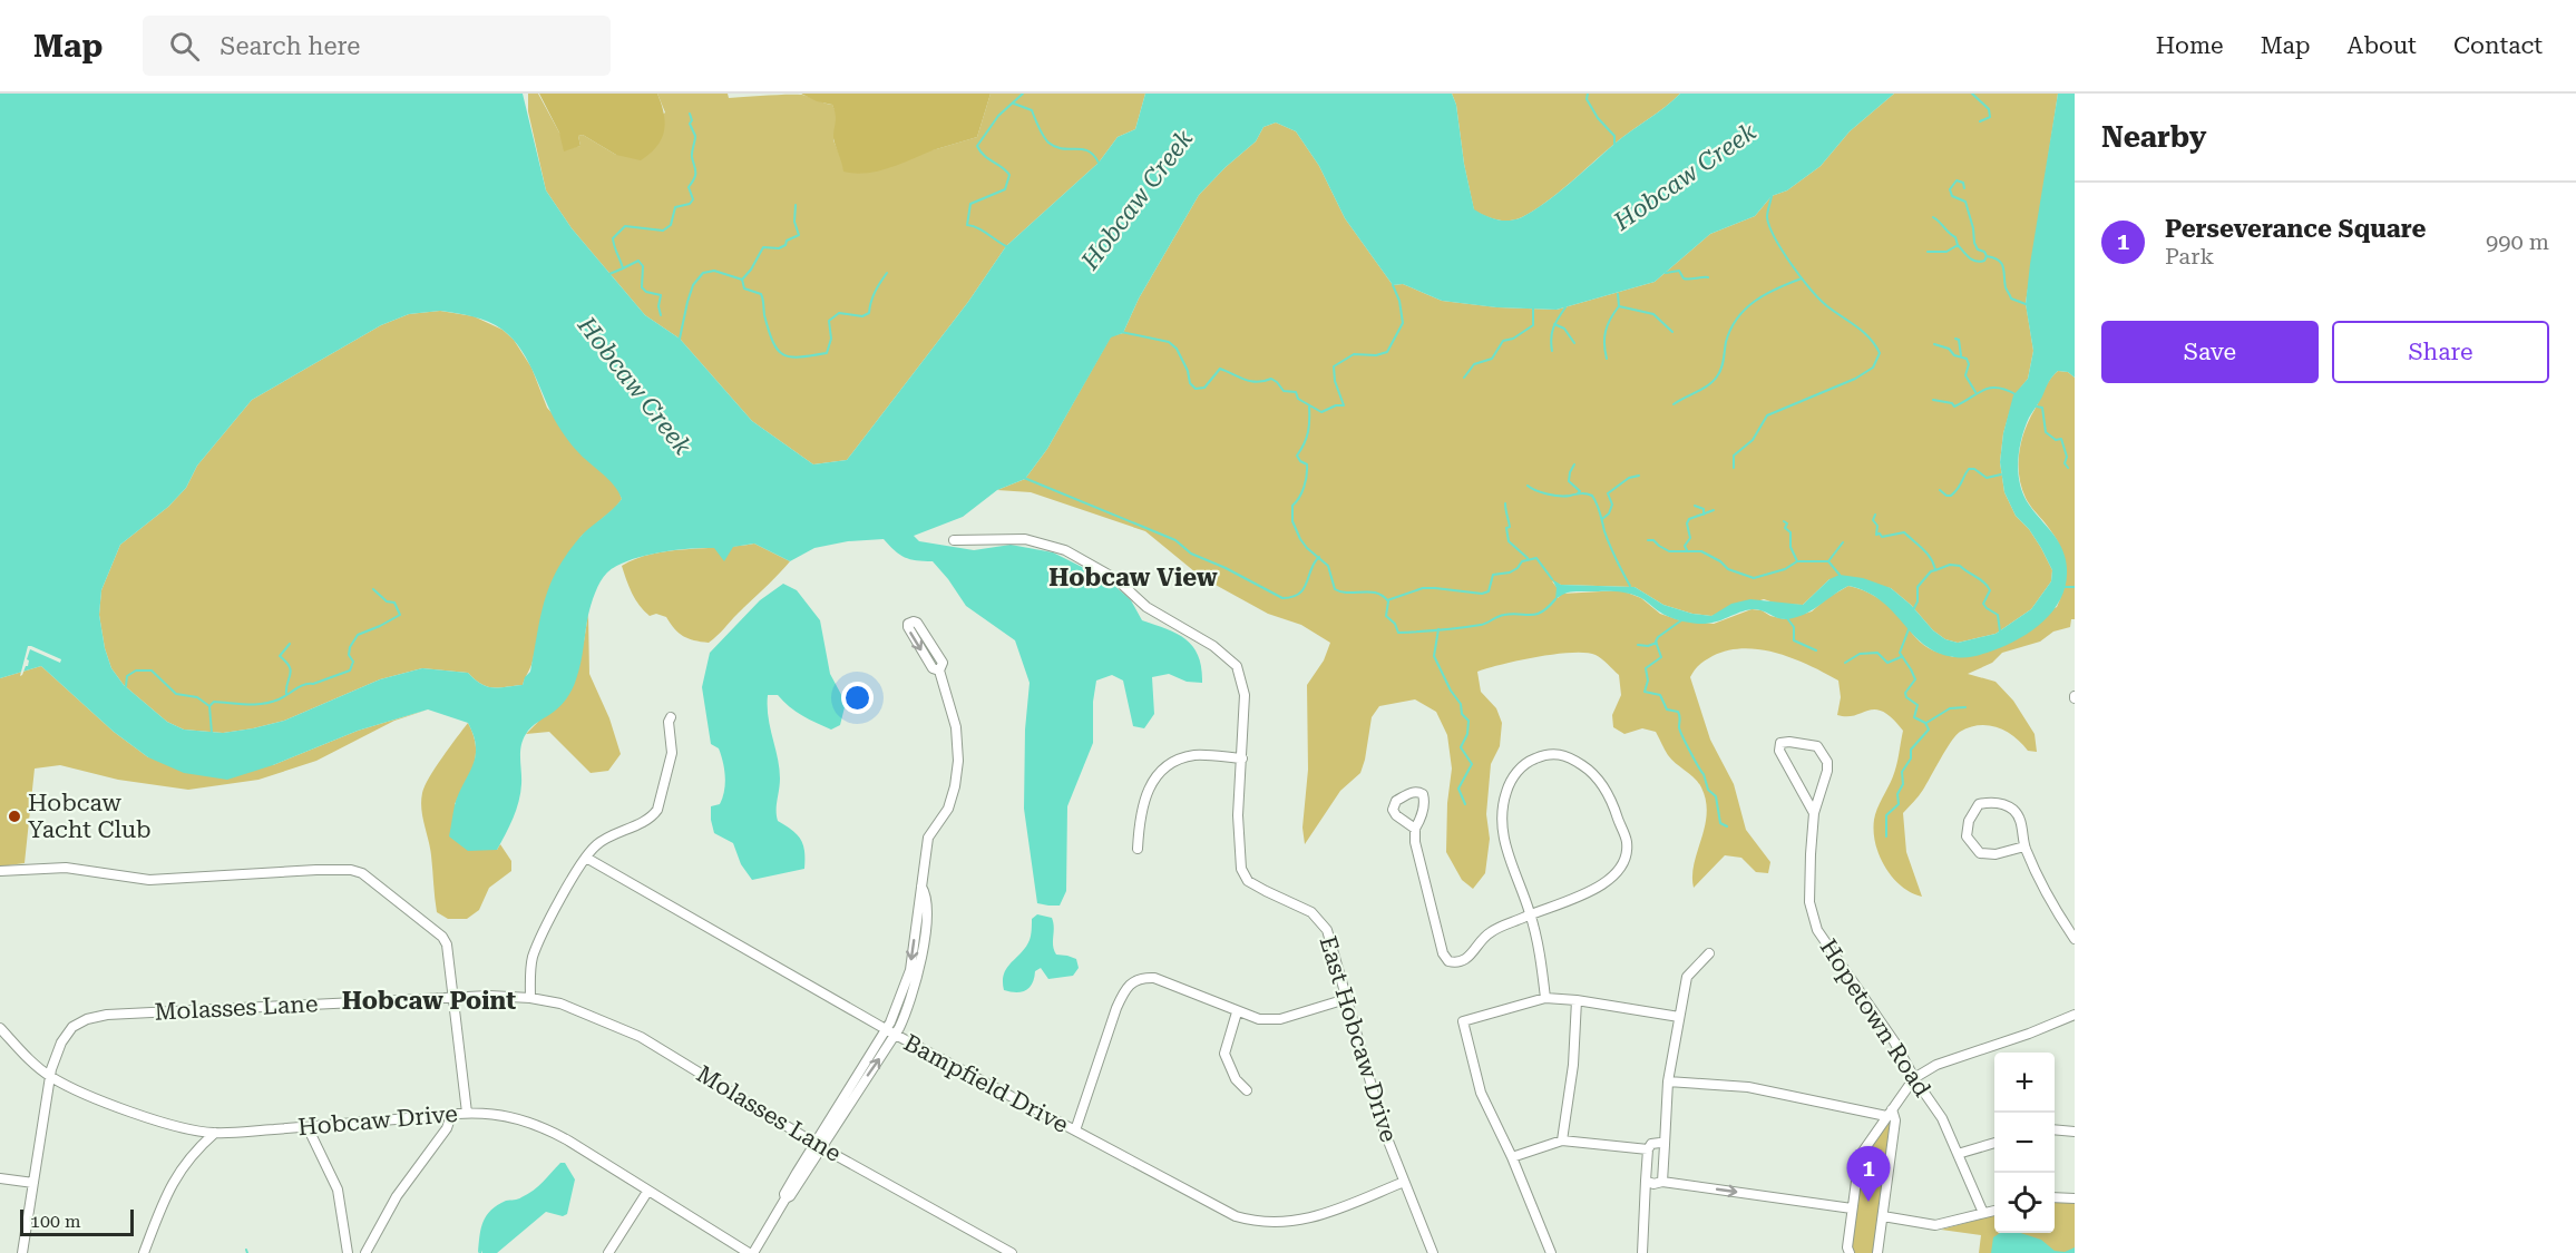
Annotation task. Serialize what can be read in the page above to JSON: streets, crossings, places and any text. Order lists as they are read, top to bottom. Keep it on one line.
{"streets":{"street":["Molasses Lane","Hopetown Road","East Hobcaw Drive","Bampfield Drive","Hobcaw Drive"]},"crossings":[["Molasses Lane","Hobcaw Drive"],["East Hobcaw Drive","Bampfield Drive"]],"districts":["Hobcaw View","Hobcaw Point"],"water":["Hobcaw Creek"],"places":["Hobcaw Yacht Club"],"scale_bar":"100 m","page":{"header":"Map","search":"Search here","nav":["Home","Map","About","Contact"],"heading":"Nearby","list":[{"mark":"1","name":"Perseverance Square","note":"Park","value":"990 m"}],"buttons":["Save","Share"],"map_buttons":["+","−"],"pins":"1","scale":"100 m"}}
